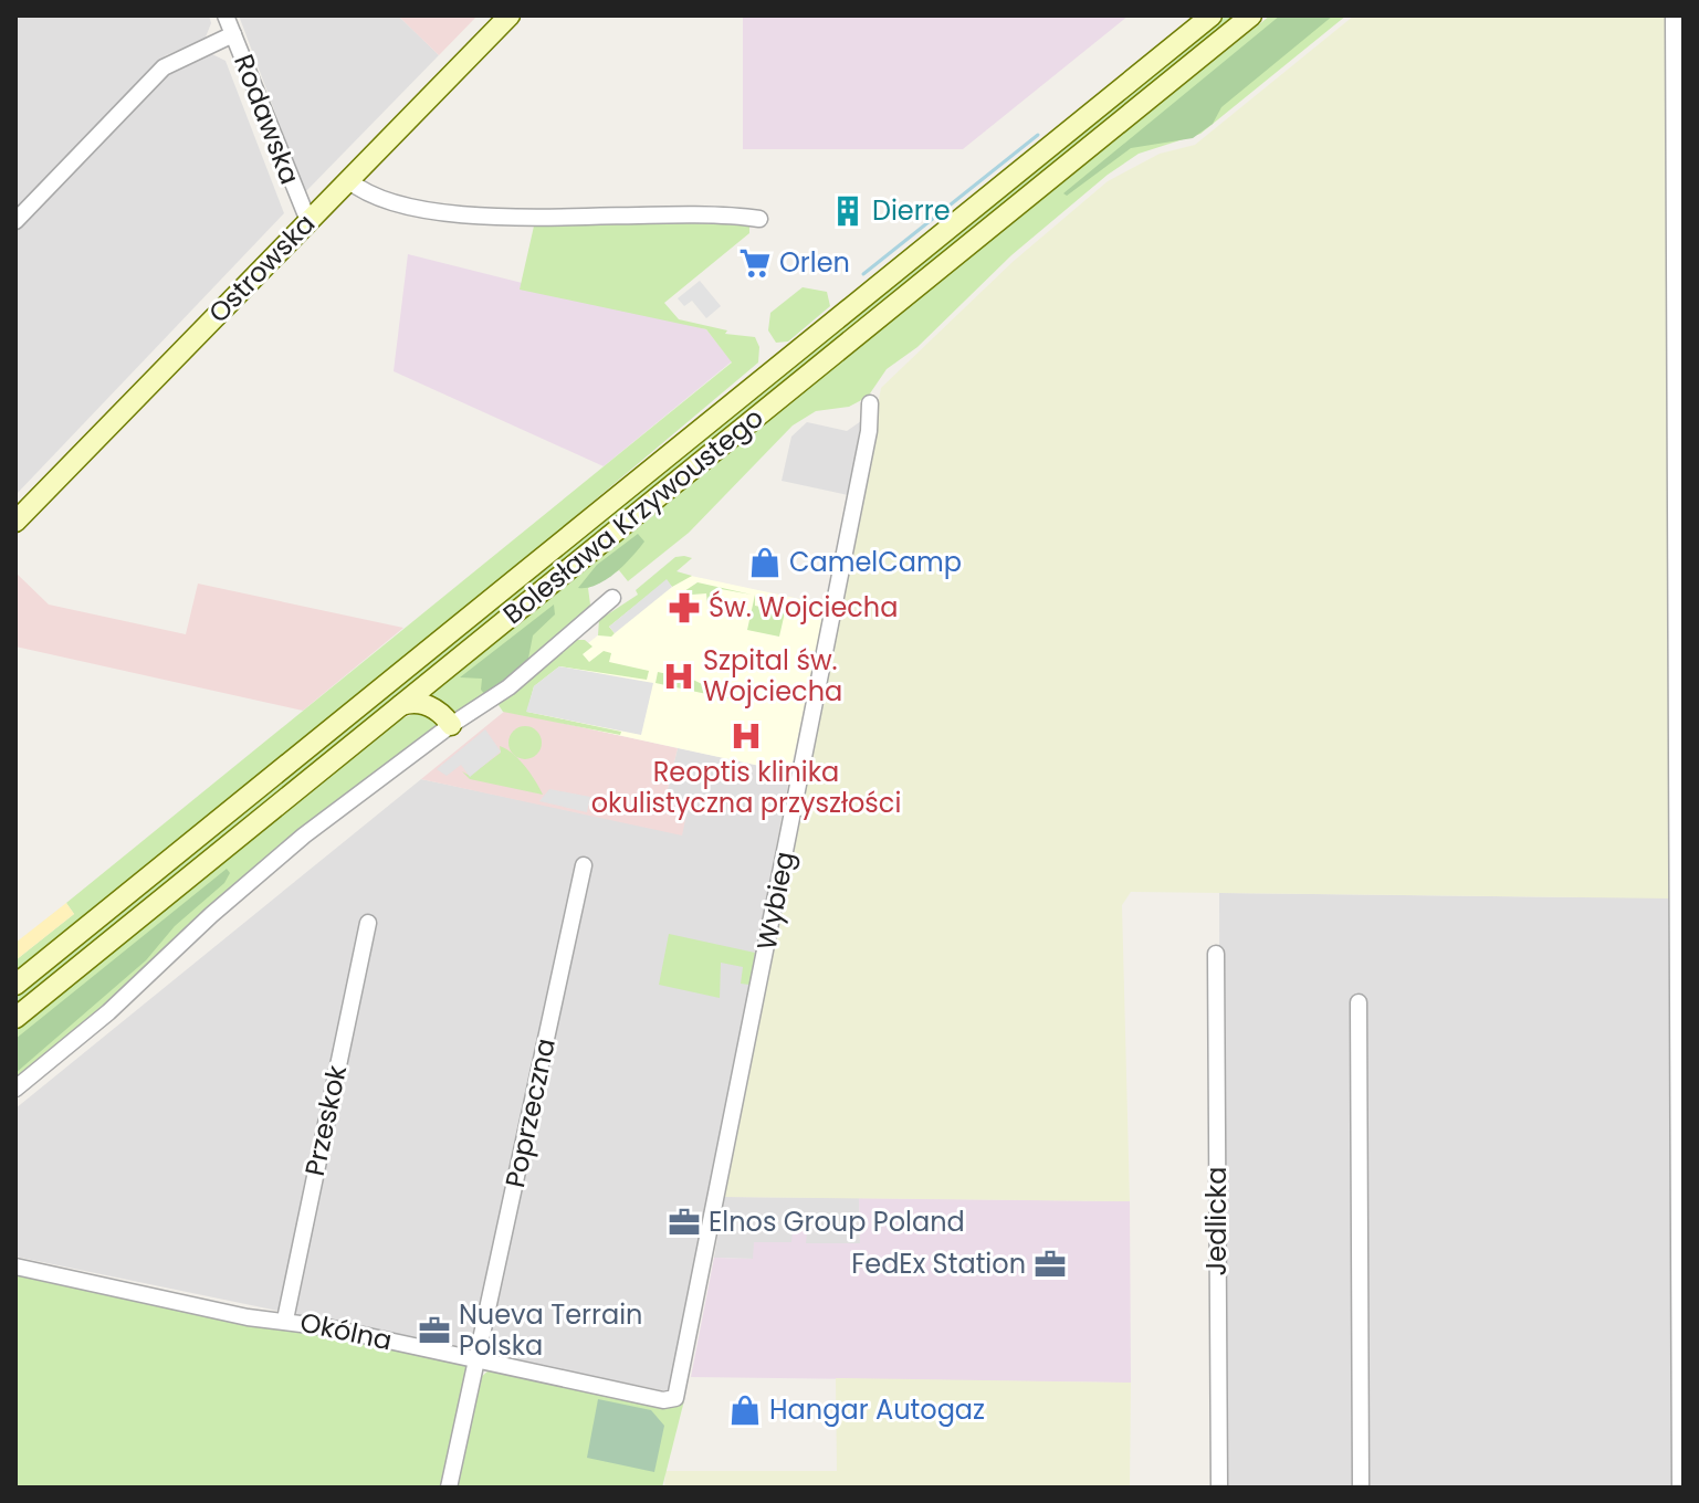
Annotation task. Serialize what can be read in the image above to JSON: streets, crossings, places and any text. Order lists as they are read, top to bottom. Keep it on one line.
{"streets":{"main road":["Ostrowska","Bolesława Krzywoustego"],"street":["Rodawska","Wybieg","Poprzeczna","Przeskok","Jedlicka","Okólna"]},"crossings":[["Rodawska","Ostrowska"],["Wybieg","Okólna"],["Poprzeczna","Okólna"],["Przeskok","Okólna"]],"places":{"building":["Dierre"],"supermarket":["Orlen"],"shop":["CamelCamp","Hangar Autogaz"],"pharmacy":["Św. Wojciecha"],"hospital":["Szpital św. Wojciecha","Reoptis klinika okulistyczna przyszłości"],"office":["Elnos Group Poland","FedEx Station","Nueva Terrain Polska"]}}
